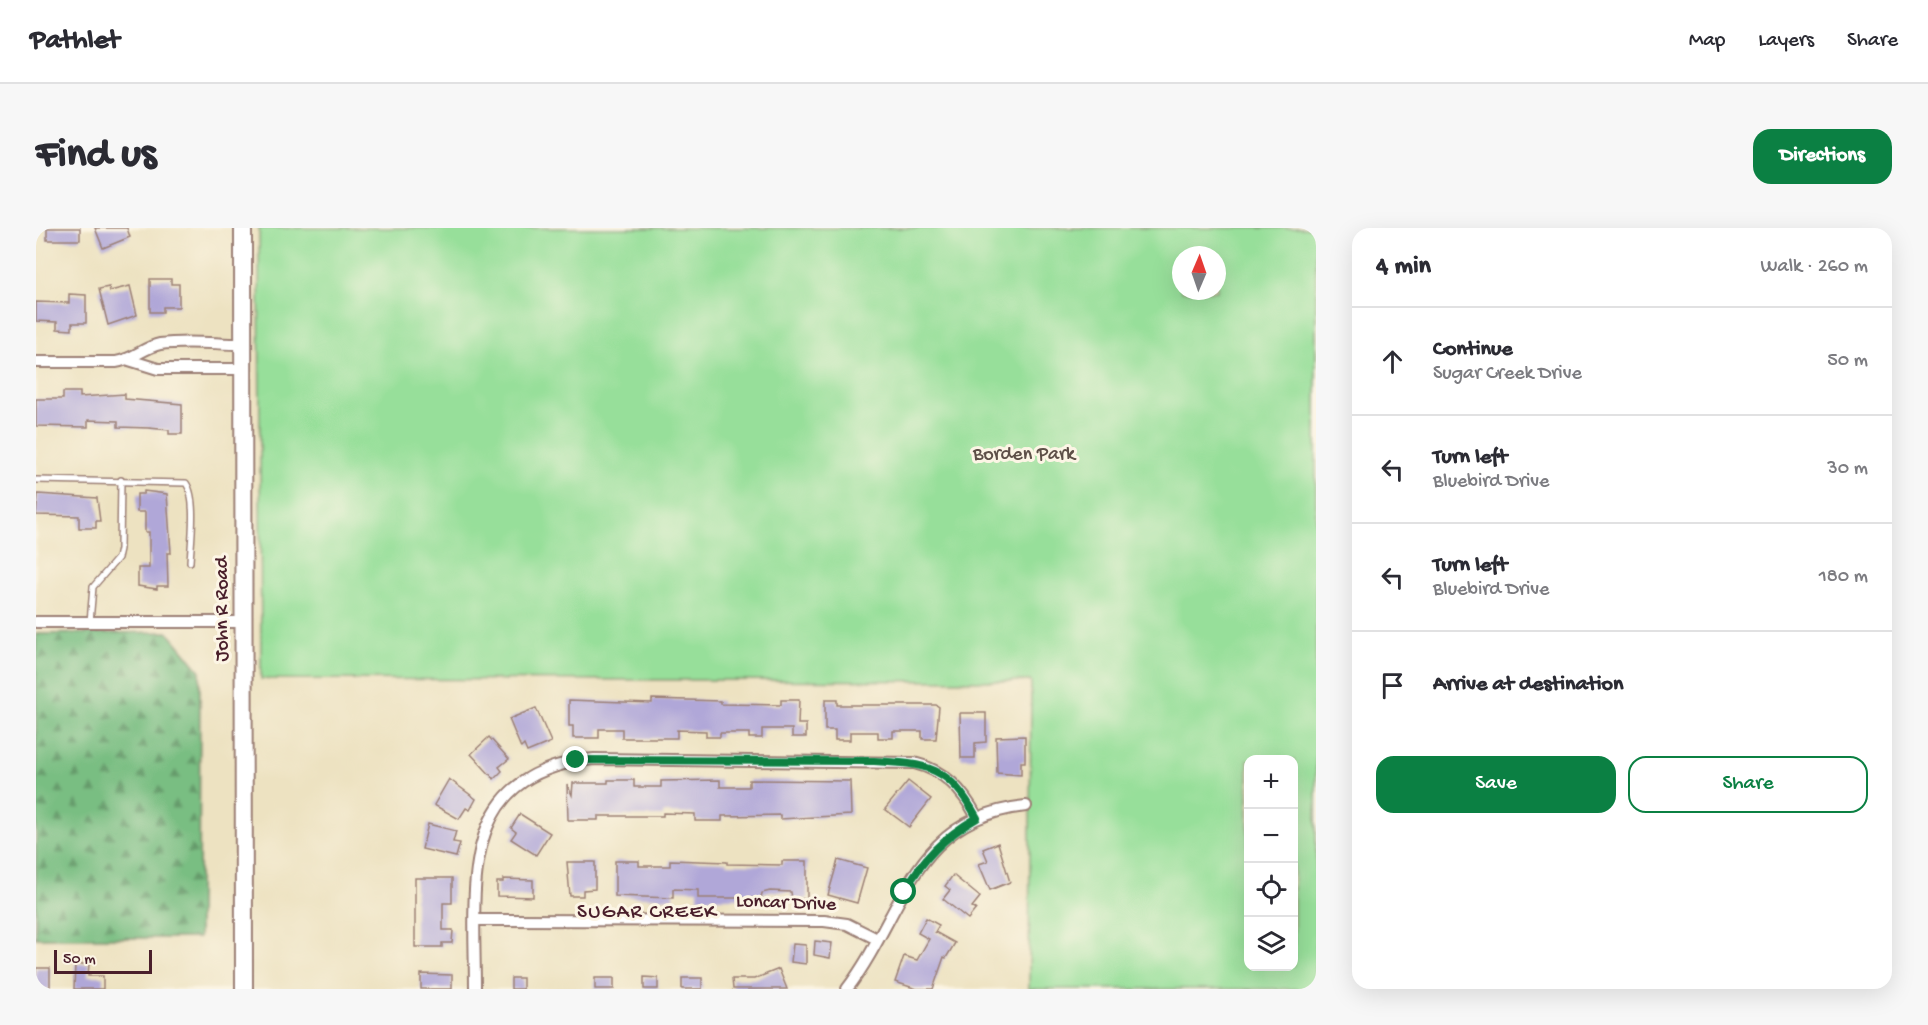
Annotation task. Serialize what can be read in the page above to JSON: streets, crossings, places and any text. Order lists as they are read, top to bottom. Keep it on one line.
{"streets":{"main road":["John R Road"],"street":["Loncar Drive"]},"districts":["SUGAR CREEK"],"parks":["Borden Park"],"scale_bar":"50 m","north":"top","page":{"header":"Pathlet","nav":["Map","Layers","Share"],"buttons":["Directions",["Save","Share"]],"title":"Find us","heading":["4 min","Walk · 260 m"],"list":[["Continue","Sugar Creek Drive","50 m"],["Turn left","Bluebird Drive","30 m"],["Turn left","Bluebird Drive","180 m"],"Arrive at destination"],"map_buttons":["+","−"],"scale":"50 m"}}
